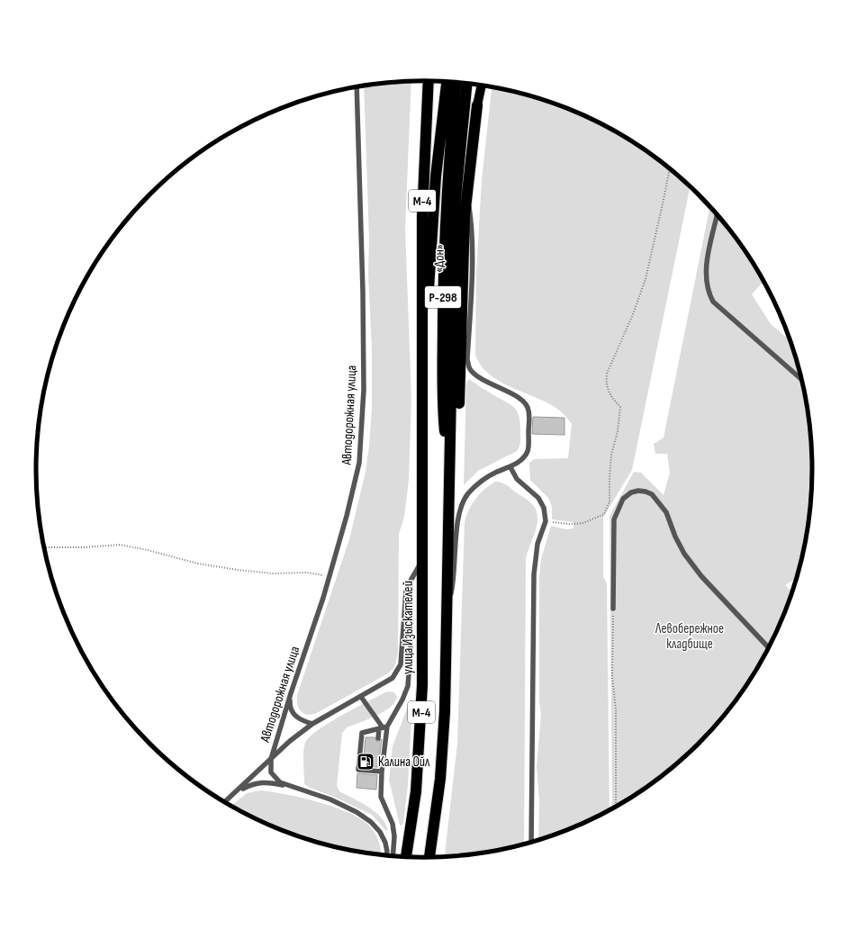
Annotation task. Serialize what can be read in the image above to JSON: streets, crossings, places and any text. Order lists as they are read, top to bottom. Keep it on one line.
{"streets":{"highway":["М-4","«Дон»","Р-298","улица Изыскателей"],"lane":["Автодорожная улица"]},"crossings":[["М-4","«Дон»"],["М-4","Р-298"],["М-4","улица Изыскателей"],["«Дон»","Р-298"],["Р-298","улица Изыскателей"]],"parks":["Левобережное кладбище"],"places":{"fuel station":["Калина Ойл"]}}
